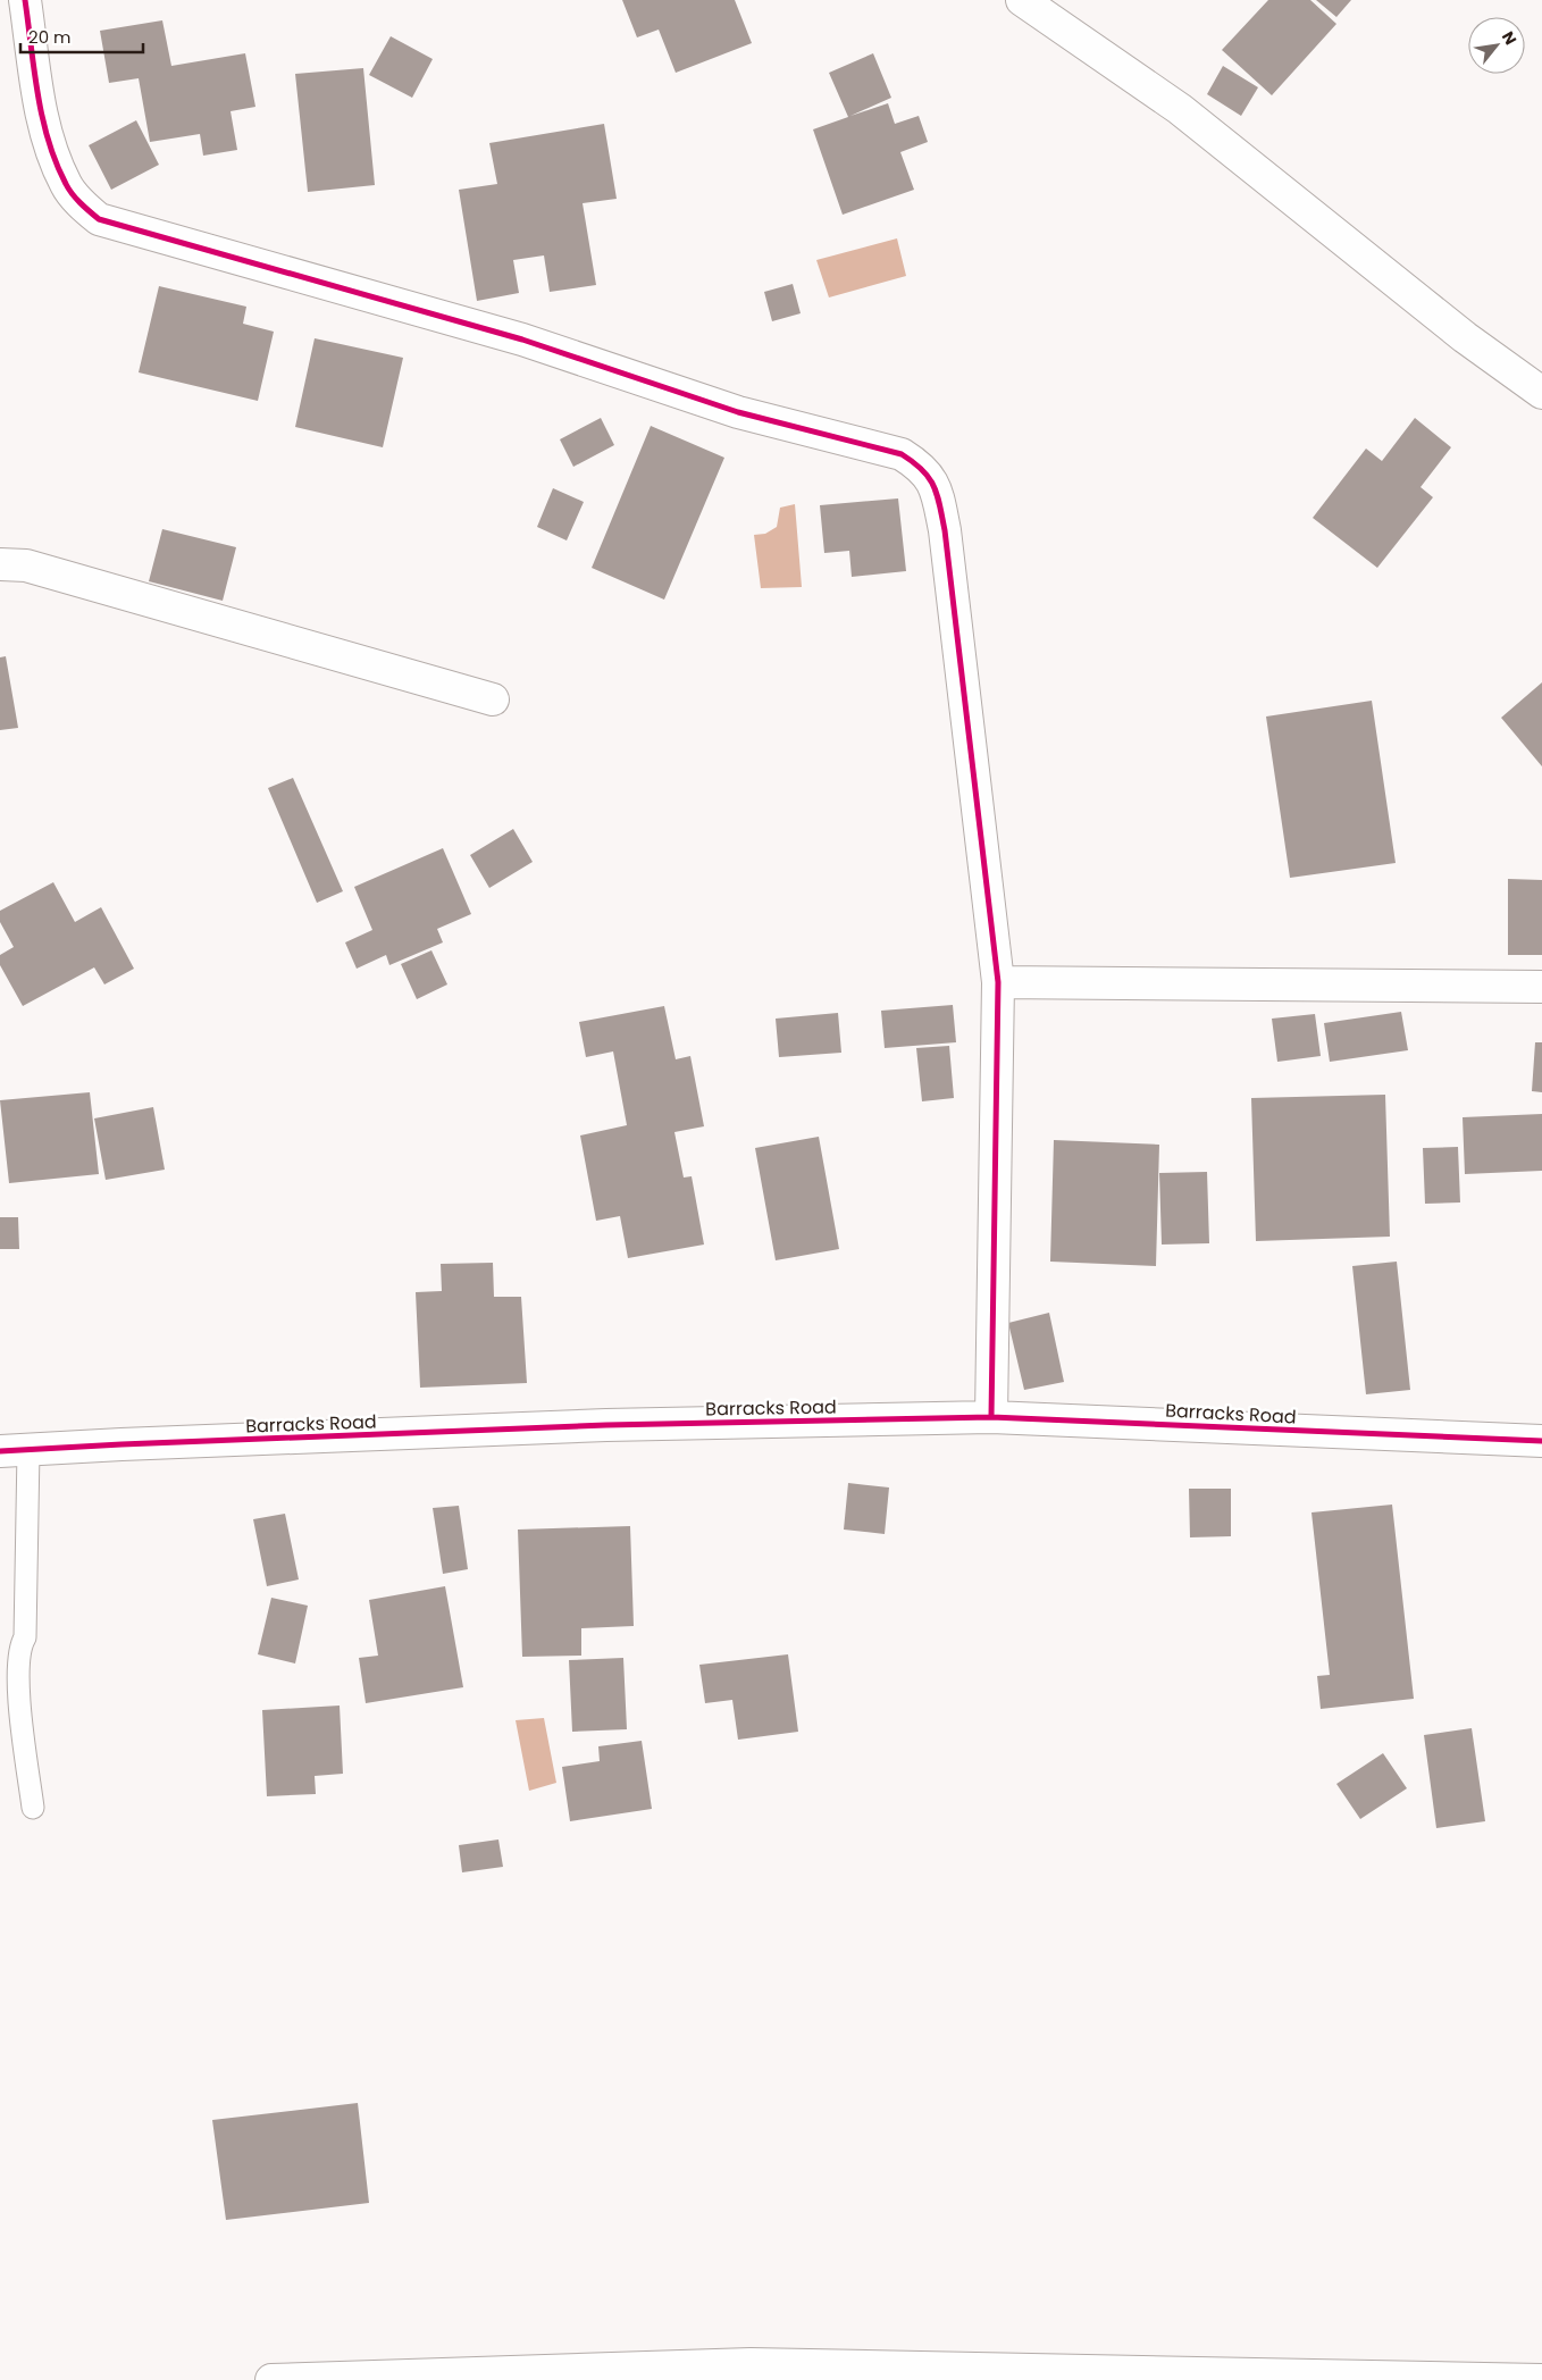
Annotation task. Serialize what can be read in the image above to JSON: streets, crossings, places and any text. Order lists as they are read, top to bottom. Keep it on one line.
{"streets":{"street":["Barracks Road"]},"scale_bar":"20 m","north":"top right"}
